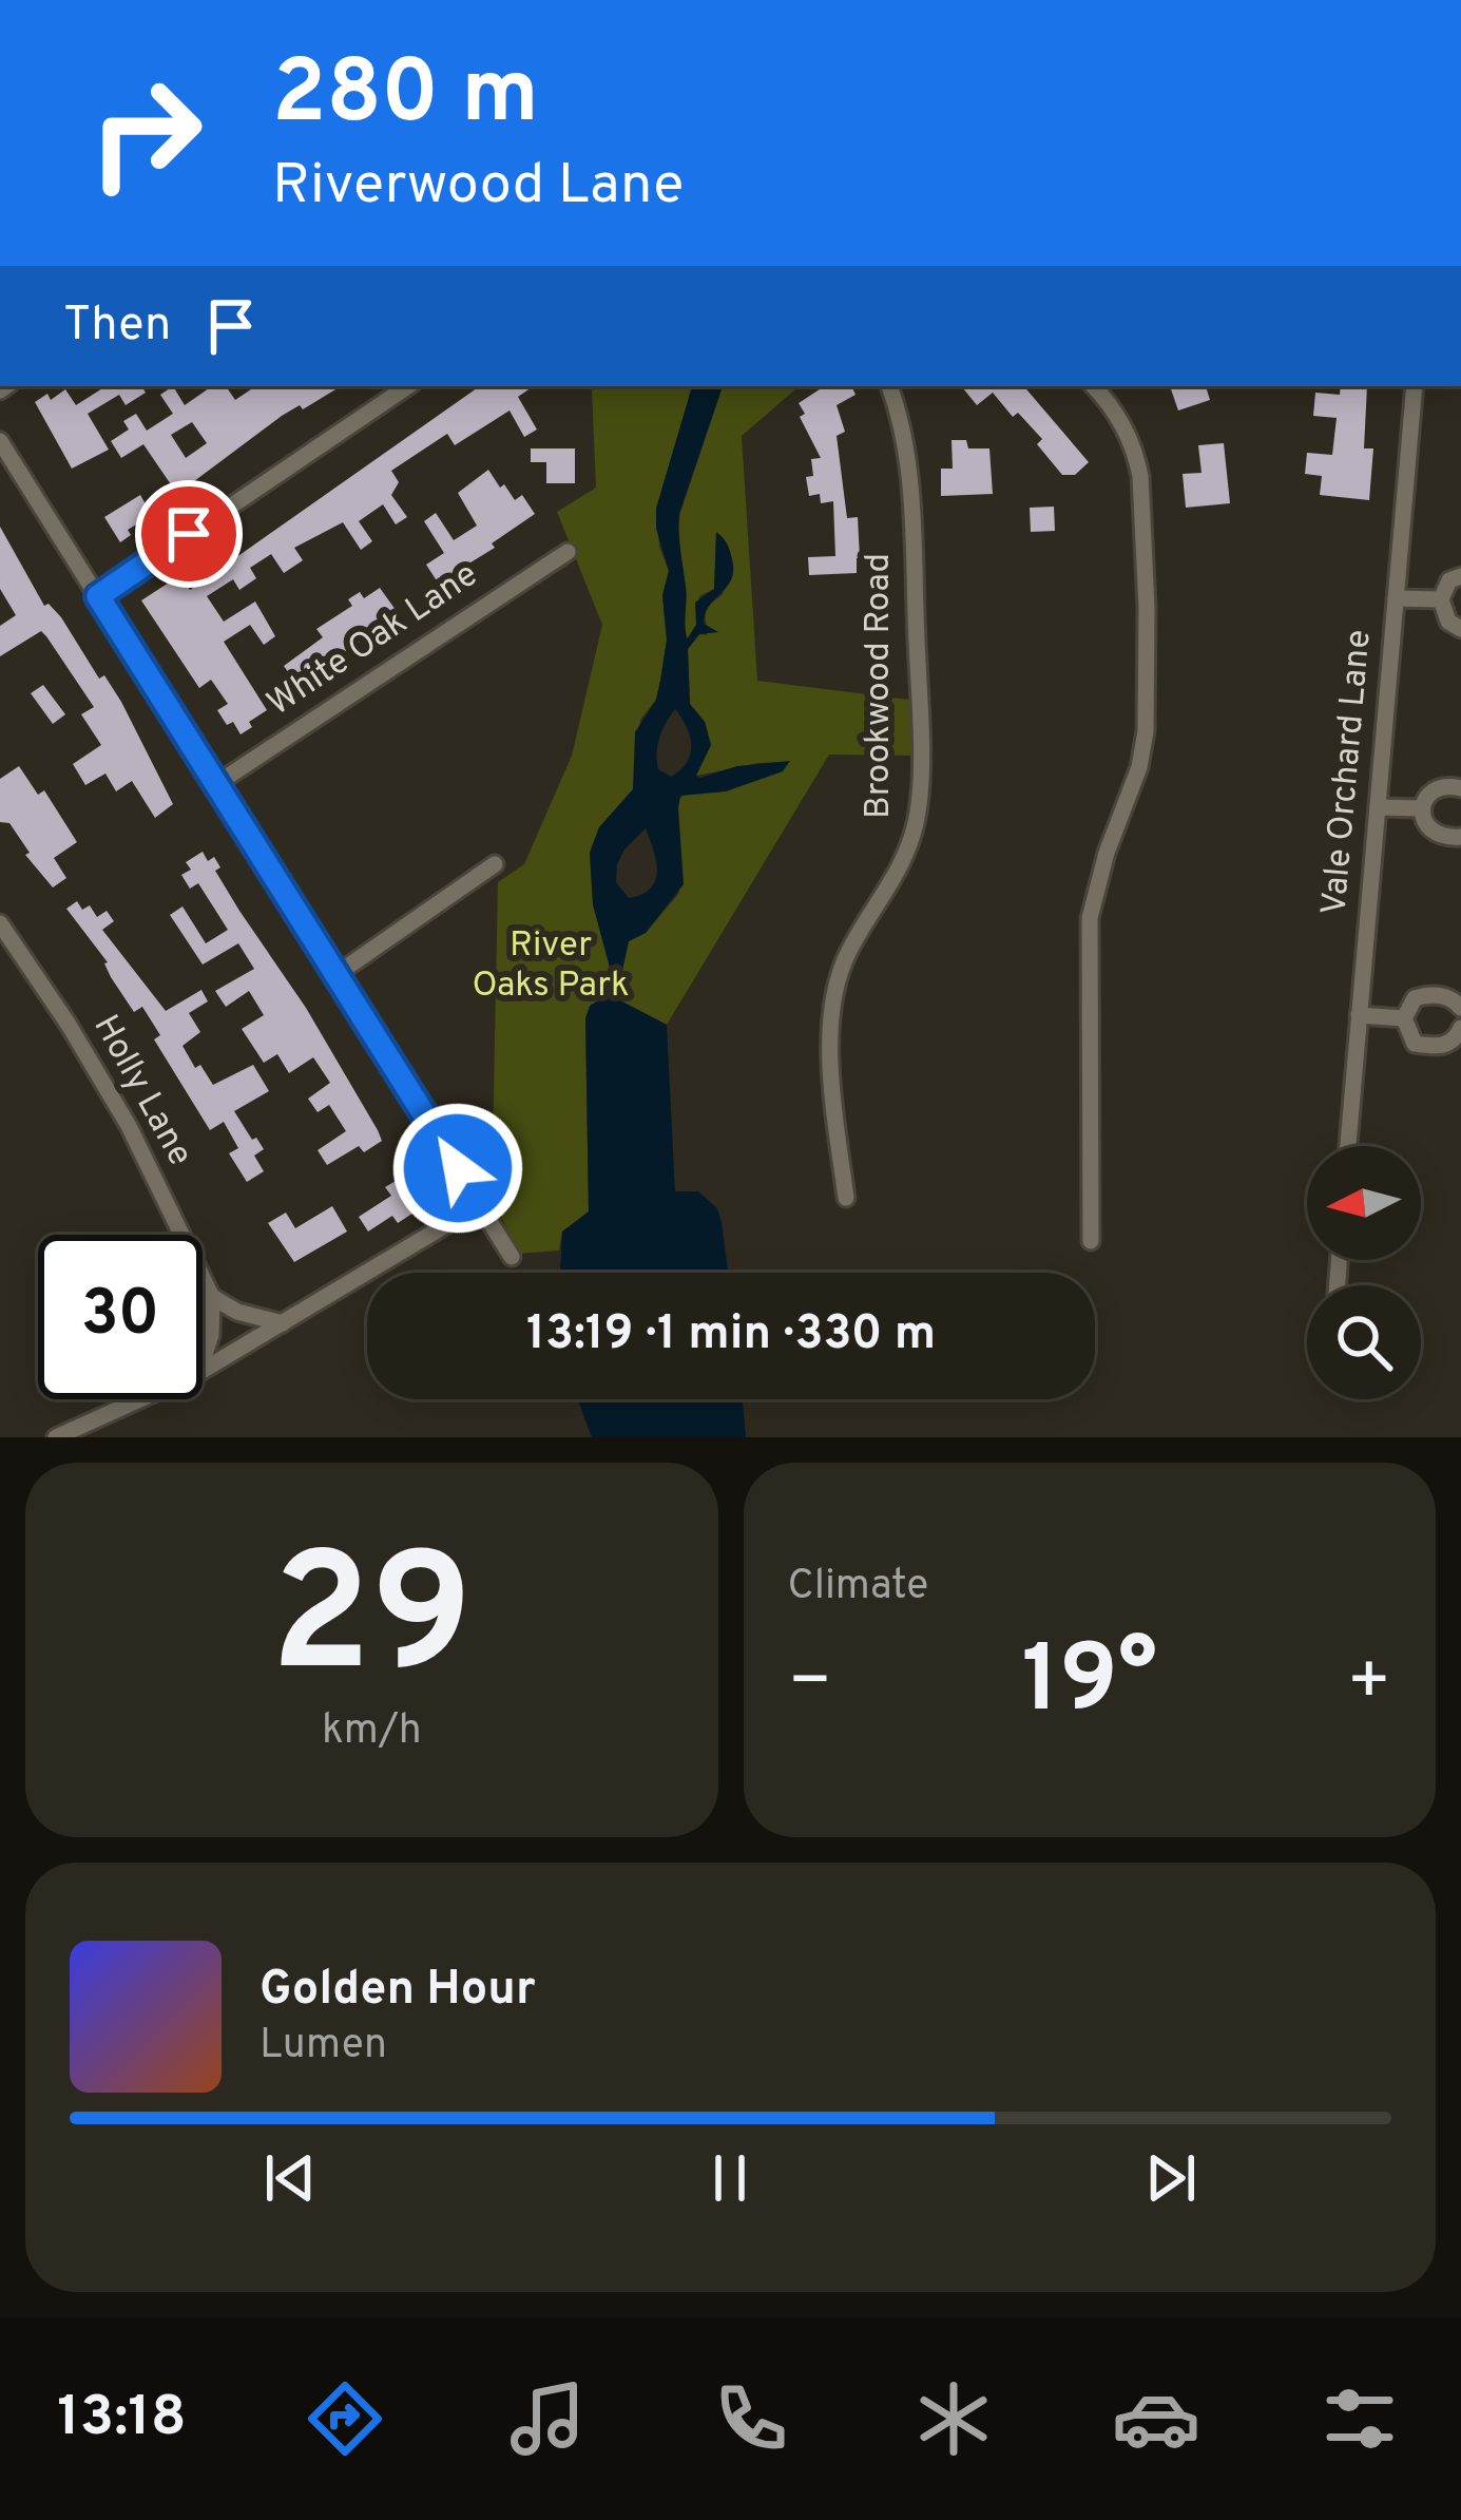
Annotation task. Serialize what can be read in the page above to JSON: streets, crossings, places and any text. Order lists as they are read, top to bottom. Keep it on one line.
{"streets":{"street":["White Oak Lane","Brookwood Road","Vale Orchard Lane","Holly Lane"]},"parks":["River Oaks Park"],"north":"left","page":{"turn":["280 m","Riverwood Lane"],"then":"Then","limit":"30","trip":"13:19 · 1 min · 330 m","tile":[["29","km/h"],"Climate"],"heat":["−","19°","+"],"song":["Golden Hour","Lumen"],"tabs":"13:18"}}
